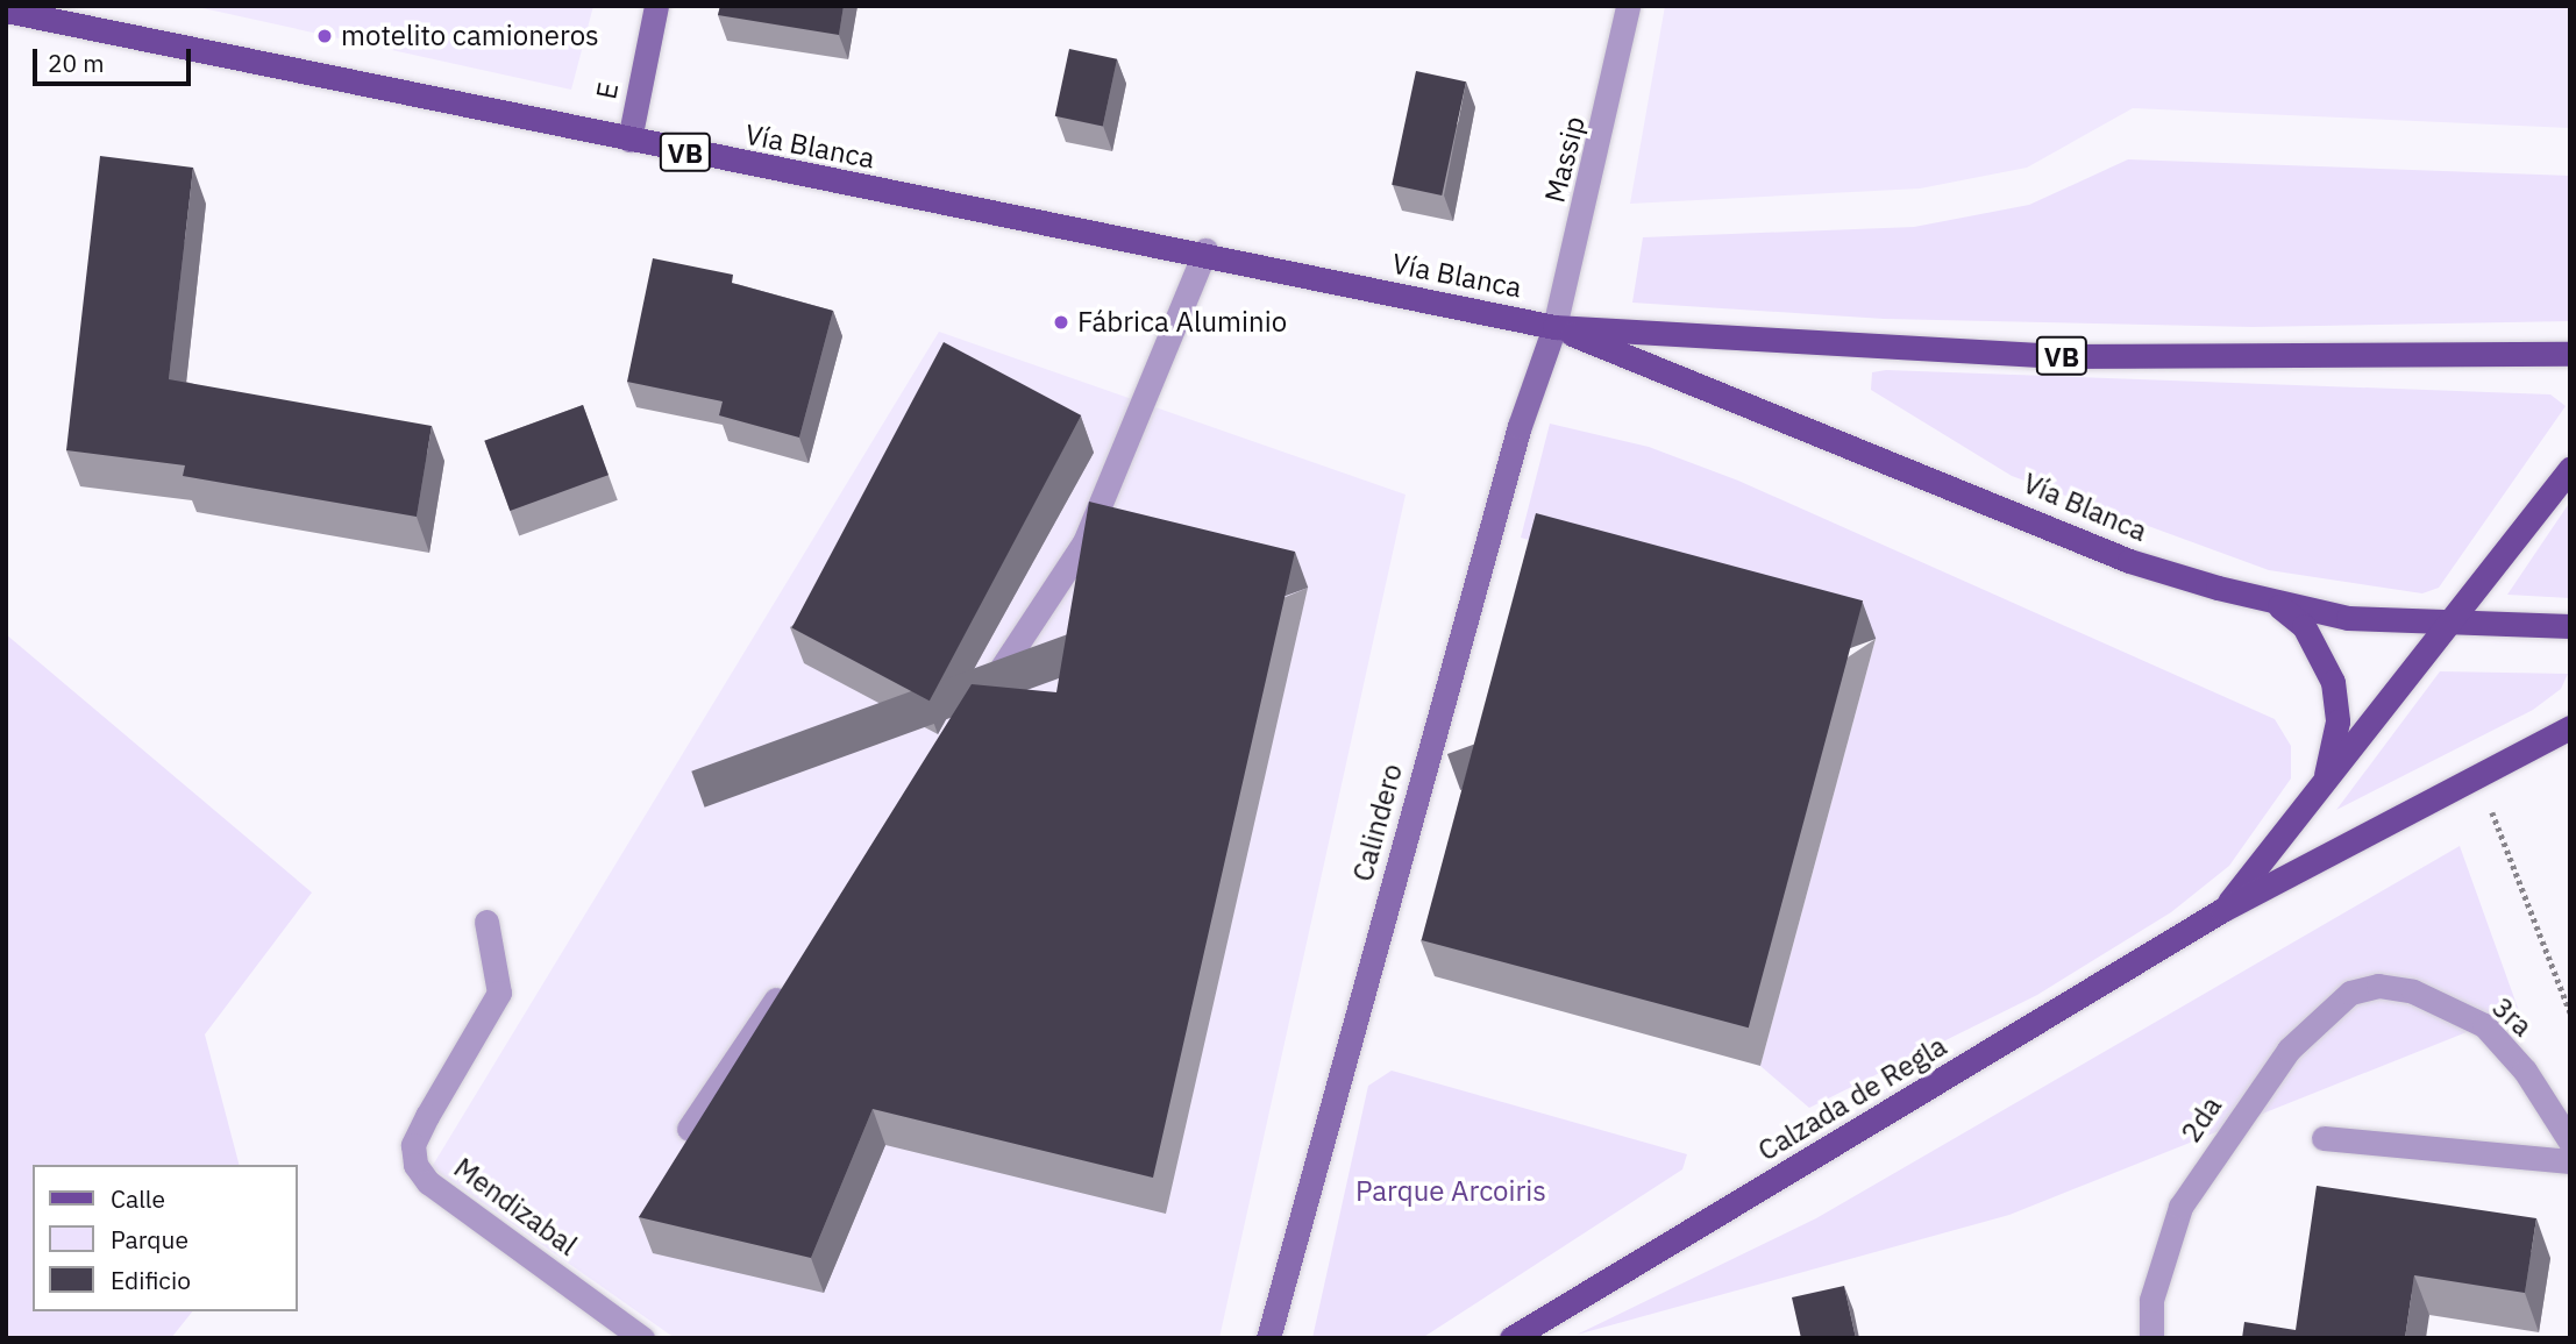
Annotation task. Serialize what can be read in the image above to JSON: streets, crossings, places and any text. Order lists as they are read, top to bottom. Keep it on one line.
{"streets":{"main road":["E","Vía Blanca","VB","Calindero","Calzada de Regla"],"street":["Massip","3ra","2da","Mendizabal"]},"crossings":[["E","Vía Blanca"],["Vía Blanca","Massip"],["Vía Blanca","Calindero"],["Massip","Calindero"],["3ra","2da"]],"parks":["Parque Arcoiris"],"places":["motelito camioneros","Fábrica Aluminio"],"legend":["Calle","Parque","Edificio"],"scale_bar":"20 m"}
